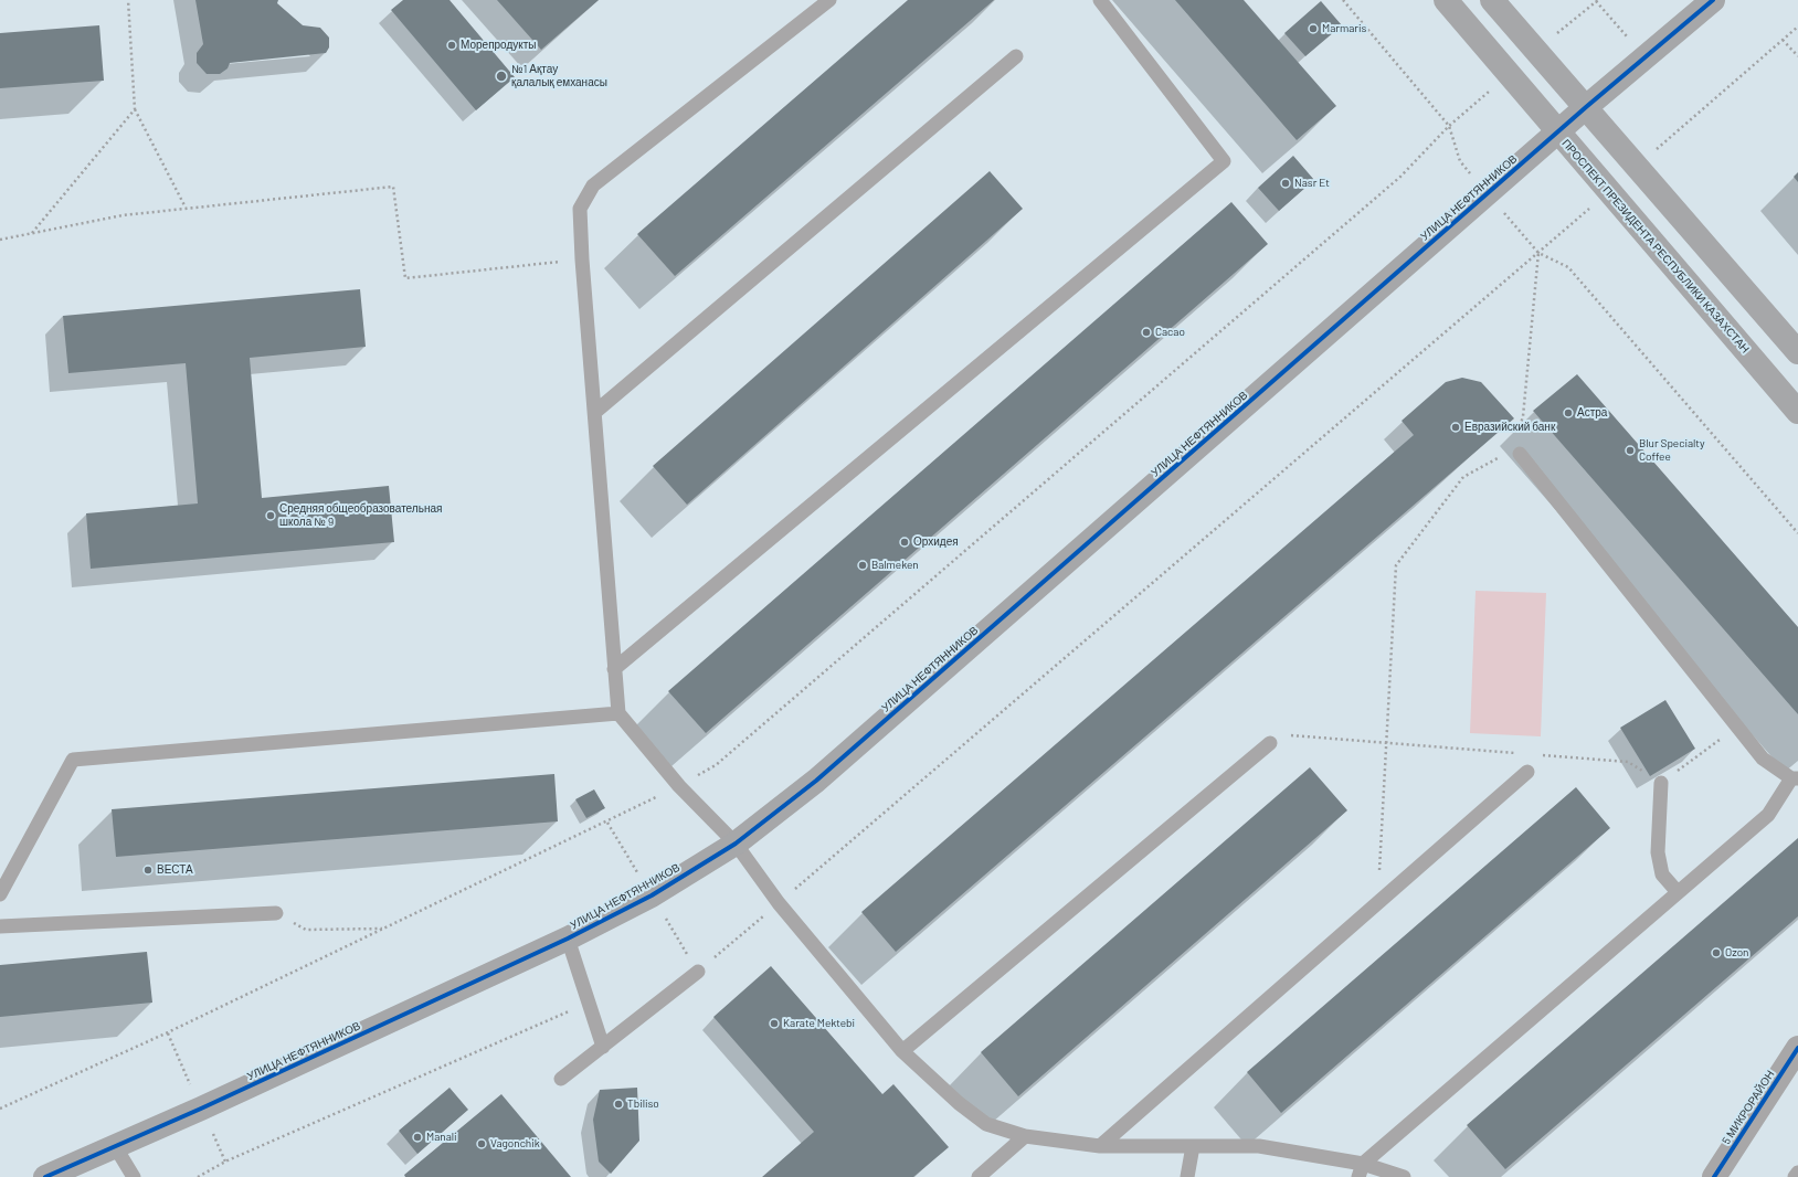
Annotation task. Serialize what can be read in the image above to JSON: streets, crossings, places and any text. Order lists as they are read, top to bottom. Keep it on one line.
{"streets":{"street":["УЛИЦА НЕФТЯННИКОВ","ПРОСПЕКТ ПРЕЗИДЕНТА РЕСПУБЛИКИ КАЗАХСТАН","5 МИКРОРАЙОН"]},"crossings":[["УЛИЦА НЕФТЯННИКОВ","ПРОСПЕКТ ПРЕЗИДЕНТА РЕСПУБЛИКИ КАЗАХСТАН"]],"places":["Marmaris","Морепродукты","№1 Ақтау қалалық емханасы","Nasr Et","Cacao","Астра","Евразийский банк","Blur Specialty Coffee","Средняя общеобразовательная школа № 9","Орхидея","Balmeken","ВЕСТА","Ozon","Karate Mektebi","Tbiliso","Manali","Vagonchik"]}
